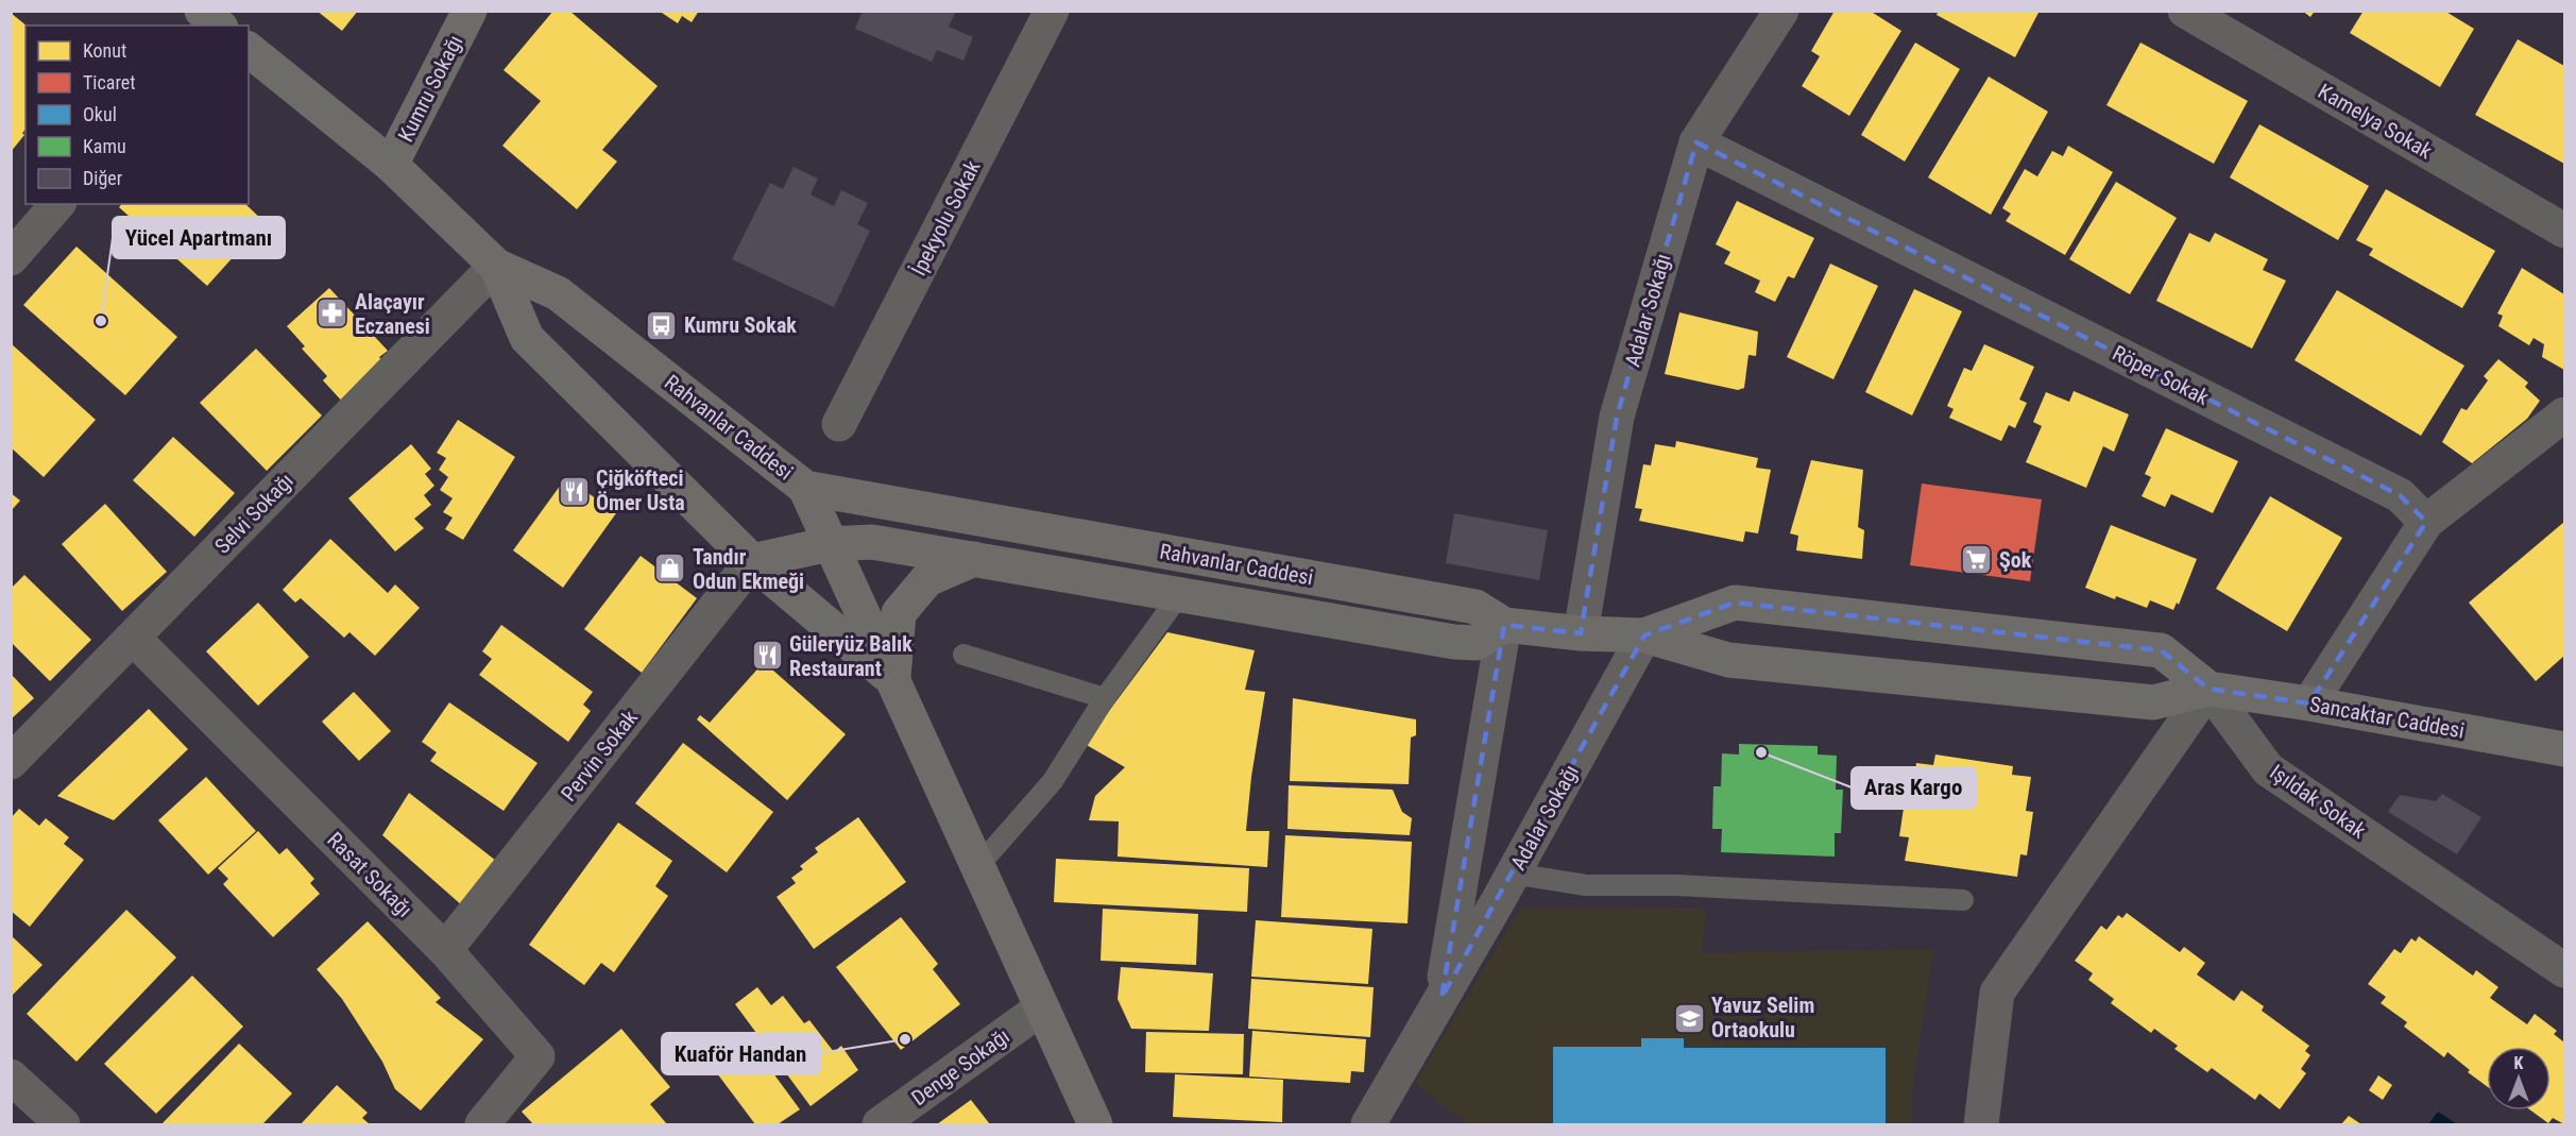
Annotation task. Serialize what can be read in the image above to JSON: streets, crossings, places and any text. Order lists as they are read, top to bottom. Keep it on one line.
{"streets":{"street":["Kumru Sokağı","Kamelya Sokak","İpekyolu Sokak","Adalar Sokağı","Röper Sokak","Rahvanlar Caddesi","Selvi Sokağı","Sancaktar Caddesi","Pervin Sokak","Işıldak Sokak","Rasat Sokağı","Denge Sokağı"]},"crossings":[["Kumru Sokağı","Rahvanlar Caddesi"],["Adalar Sokağı","Röper Sokak"],["Adalar Sokağı","Rahvanlar Caddesi"],["Rahvanlar Caddesi","Selvi Sokağı"],["Rahvanlar Caddesi","Pervin Sokak"],["Selvi Sokağı","Rasat Sokağı"],["Sancaktar Caddesi","Işıldak Sokak"],["Pervin Sokak","Rasat Sokağı"]],"places":{"pharmacy":["Alaçayır Eczanesi"],"other":["Yücel Apartmanı","Aras Kargo","Kuaför Handan"],"bus stop":["Kumru Sokak"],"restaurant":["Çiğköfteci Ömer Usta","Güleryüz Balık Restaurant"],"supermarket":["Şok"],"shop":["Tandır Odun Ekmeği"],"school or university":["Yavuz Selim Ortaokulu"]},"legend":["Konut","Ticaret","Okul","Kamu","Diğer"],"north":"top"}
